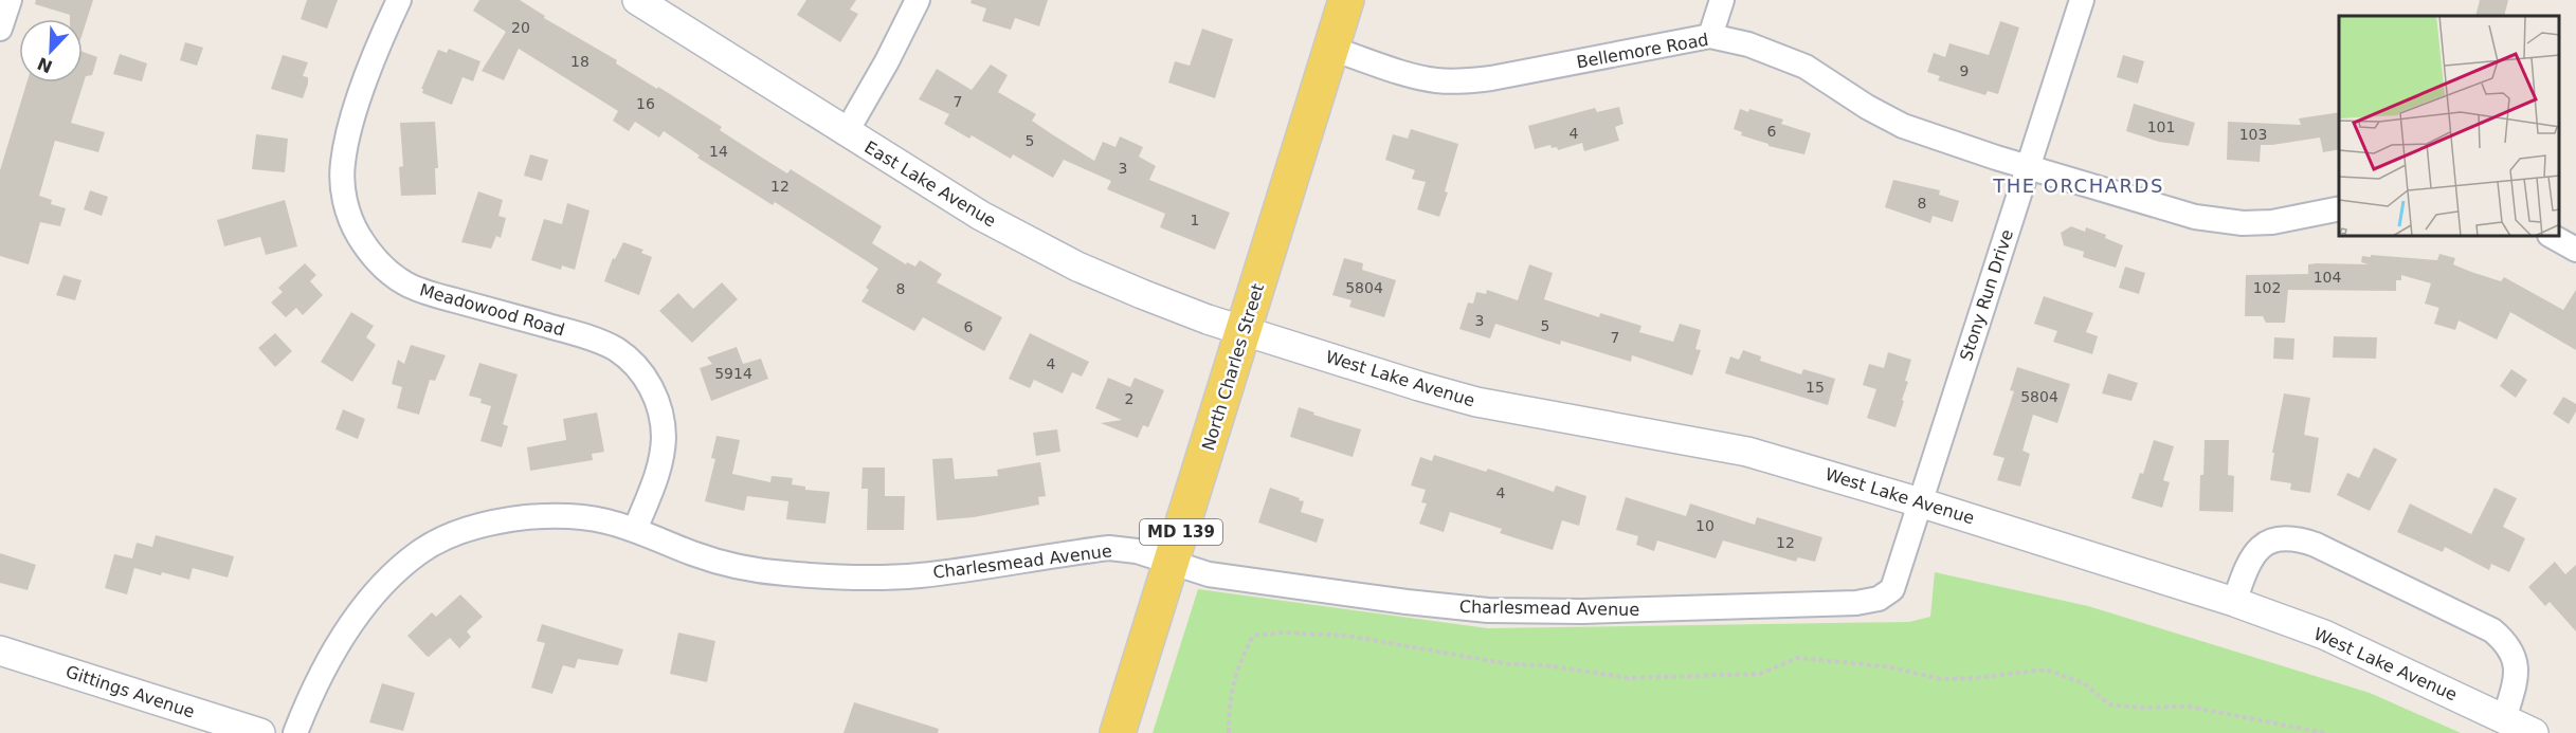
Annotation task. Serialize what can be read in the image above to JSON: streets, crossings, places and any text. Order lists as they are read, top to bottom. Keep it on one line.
{"streets":{"main road":["North Charles Street","MD 139"],"street":["Bellemore Road","East Lake Avenue","Stony Run Drive","Meadowood Road","West Lake Avenue","Charlesmead Avenue","Gittings Avenue"]},"crossings":[["Bellemore Road","Stony Run Drive"],["Bellemore Road","North Charles Street"],["East Lake Avenue","North Charles Street"],["East Lake Avenue","West Lake Avenue"],["Stony Run Drive","West Lake Avenue"],["Stony Run Drive","Charlesmead Avenue"],["Meadowood Road","Charlesmead Avenue"],["North Charles Street","West Lake Avenue"],["North Charles Street","Charlesmead Avenue"]],"districts":["THE ORCHARDS"],"house_numbers":["20","18","9","7","16","101","6","4","103","5","14","3","12","8","1","104","5804","102","8","3","5","6","7","4","5914","15","5804","2","4","10","12"],"north":"bottom left"}
